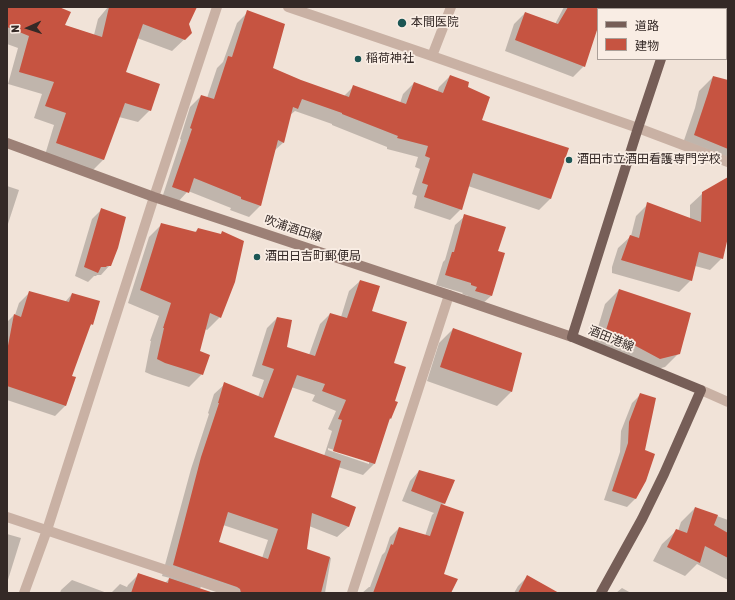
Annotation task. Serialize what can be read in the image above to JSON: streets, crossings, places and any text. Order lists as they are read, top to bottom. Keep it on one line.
{"streets":{"main road":["吹浦酒田線","酒田港線"]},"crossings":[["吹浦酒田線","酒田港線"]],"places":["本間医院","稲荷神社","酒田市立酒田看護専門学校","酒田日吉町郵便局"],"legend":["道路","建物"],"north":"left"}
